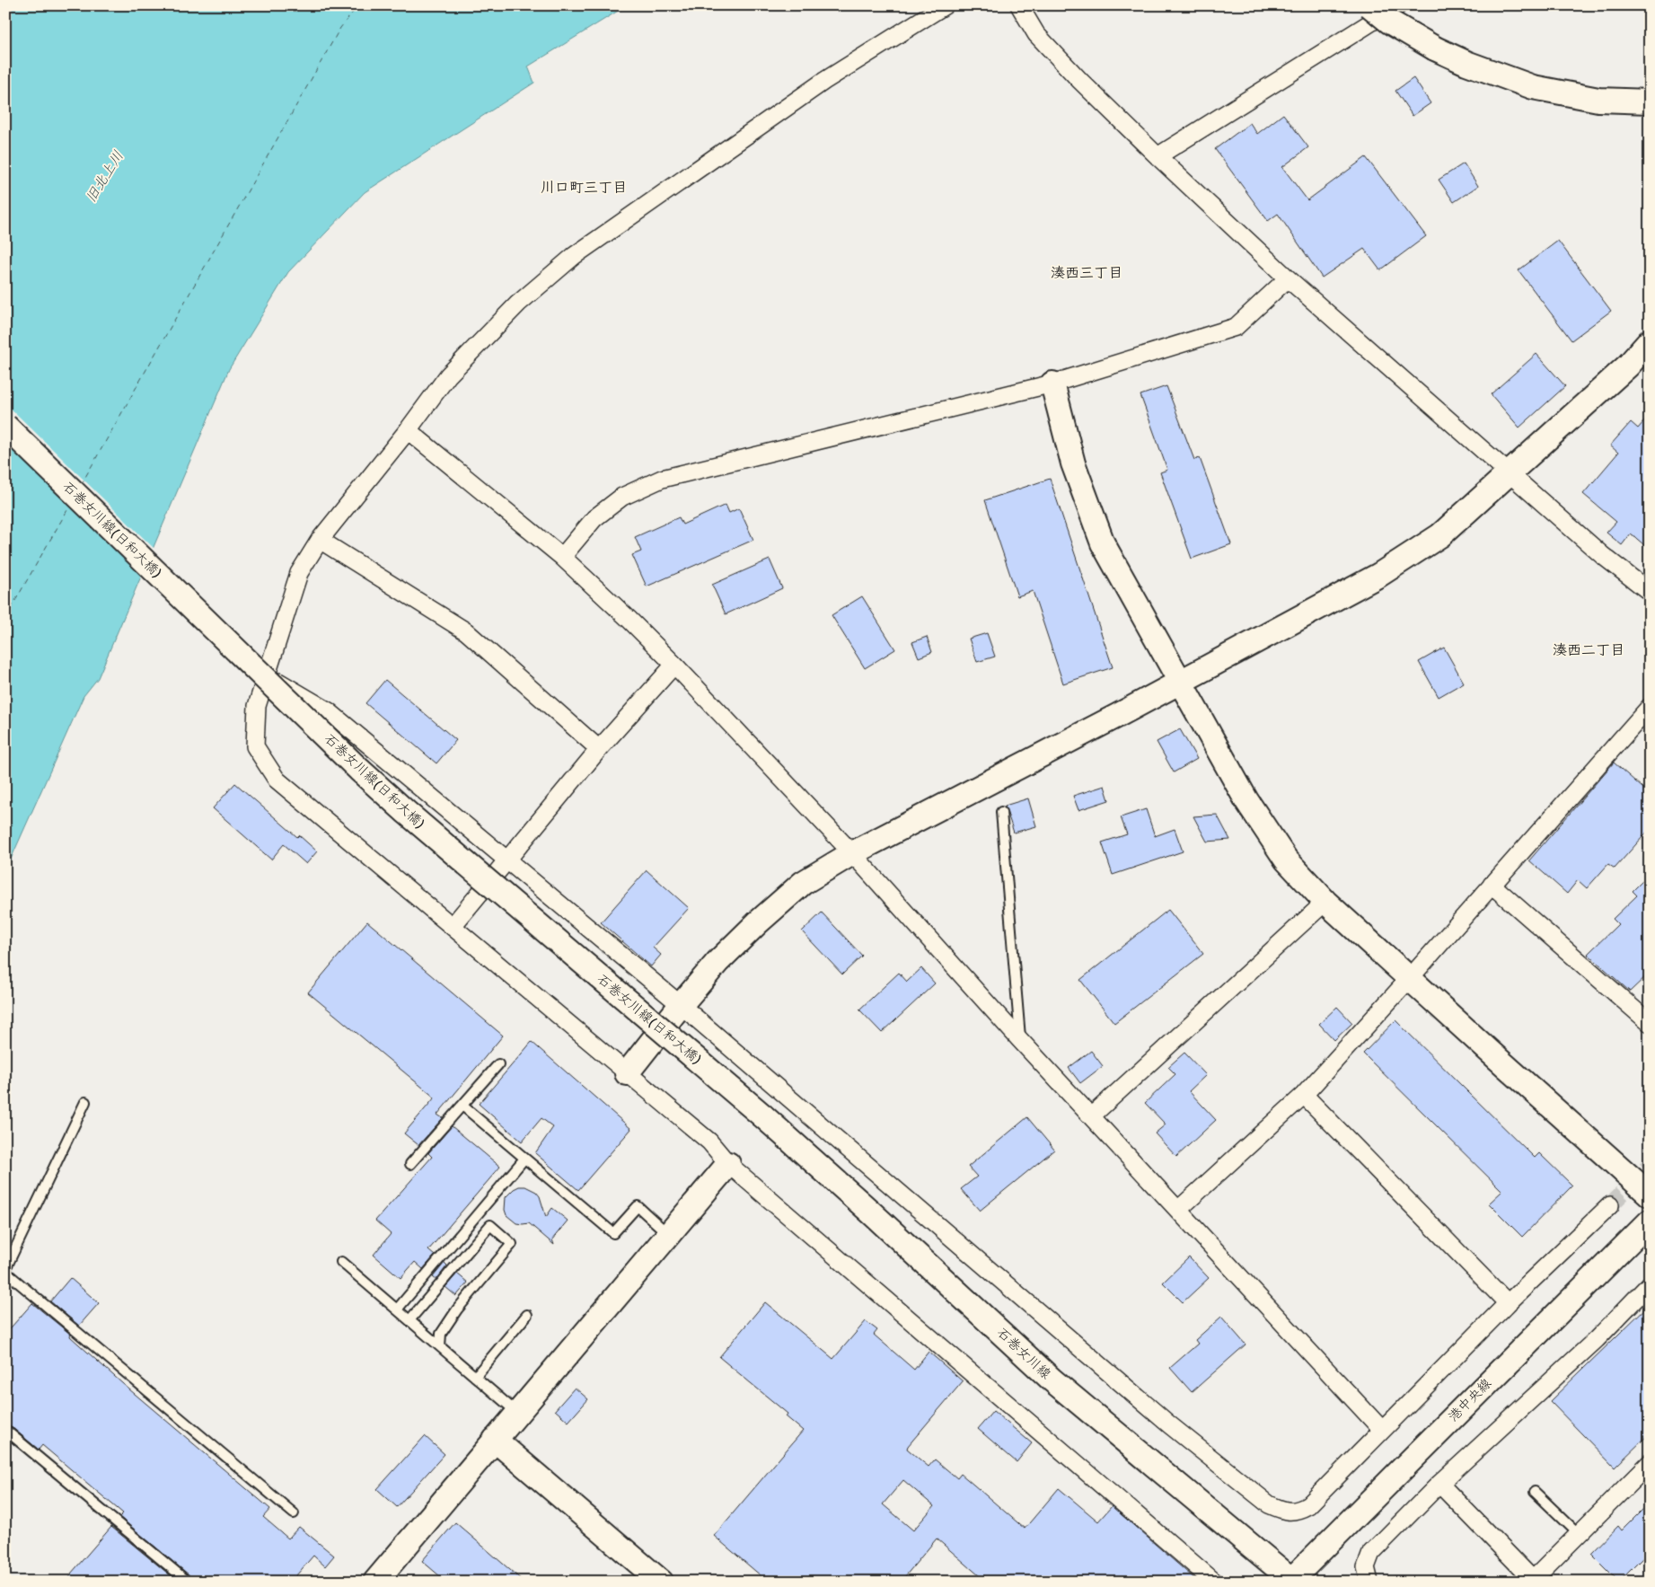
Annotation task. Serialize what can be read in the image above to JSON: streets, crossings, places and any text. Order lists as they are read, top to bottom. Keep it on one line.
{"streets":{"street":["石巻女川線(日和大橋)","石巻女川線","港中央線"]},"crossings":[["石巻女川線(日和大橋)","石巻女川線"],["石巻女川線","港中央線"]],"districts":["川口町三丁目","湊西三丁目","湊西二丁目"],"water":["旧北上川"]}
